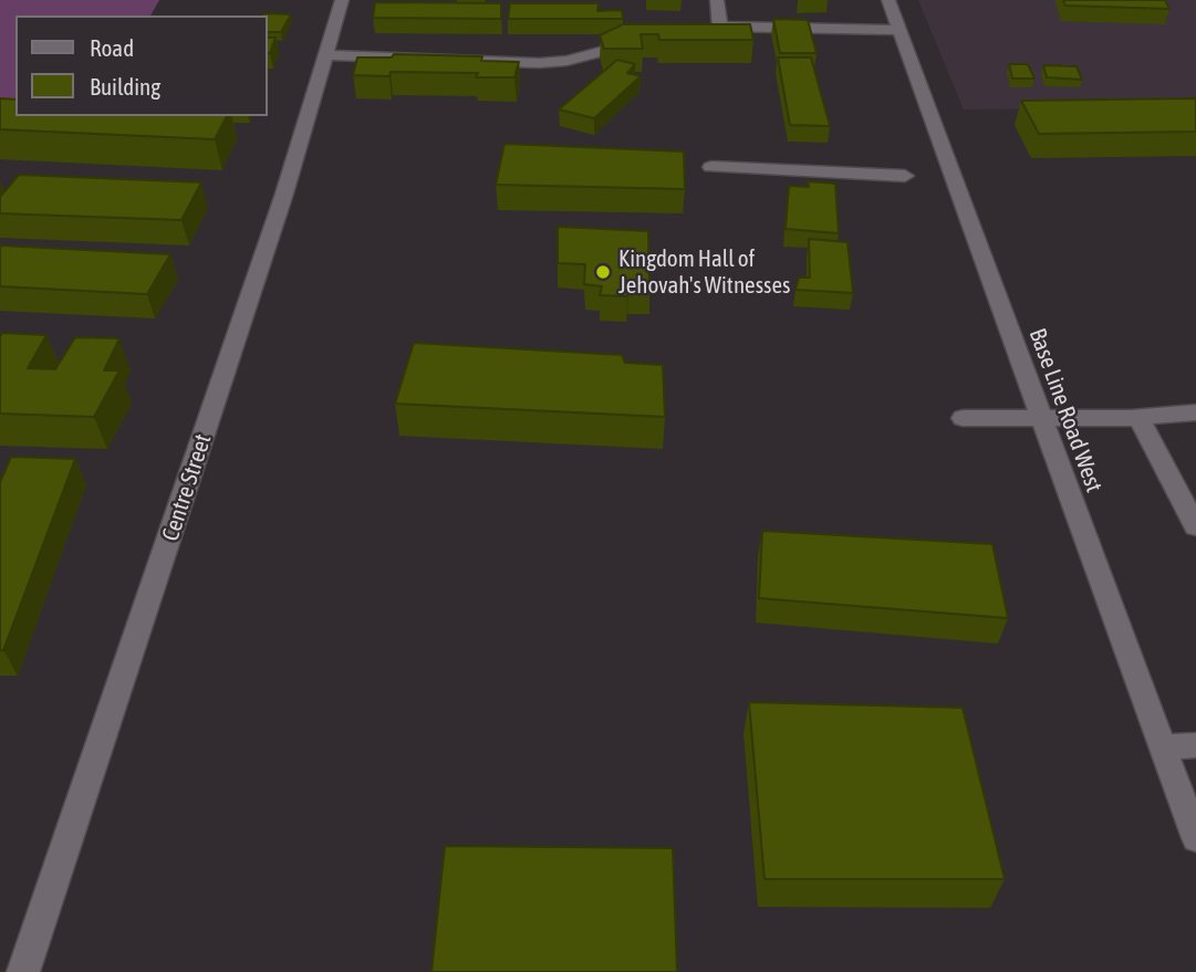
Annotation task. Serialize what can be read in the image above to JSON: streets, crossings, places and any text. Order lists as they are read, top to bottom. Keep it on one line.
{"streets":{"street":["Base Line Road West","Centre Street"]},"places":["Kingdom Hall of Jehovah's Witnesses"],"legend":["Road","Building"]}
